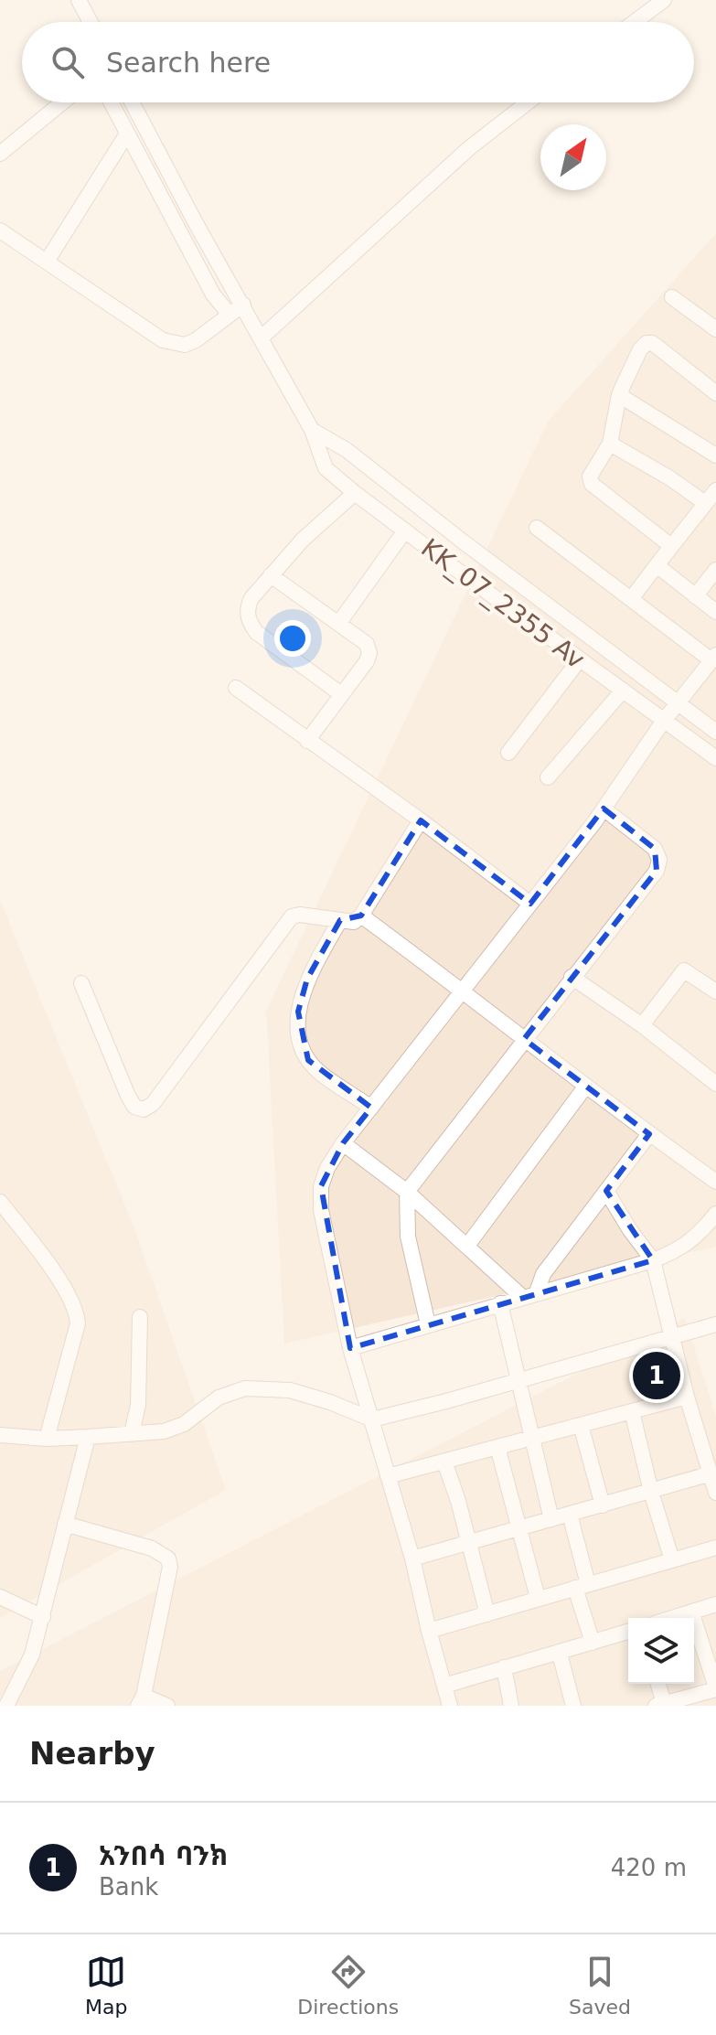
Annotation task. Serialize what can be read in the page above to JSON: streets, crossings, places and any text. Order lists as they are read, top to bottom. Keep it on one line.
{"streets":{"street":["KK_07_2355 Av"]},"north":"top right","page":{"search":"Search here","pins":"1","heading":"Nearby","list":[{"mark":"1","name":"አንበሳ ባንክ","note":"Bank","value":"420 m"}],"nav":["Map","Directions","Saved"]}}
